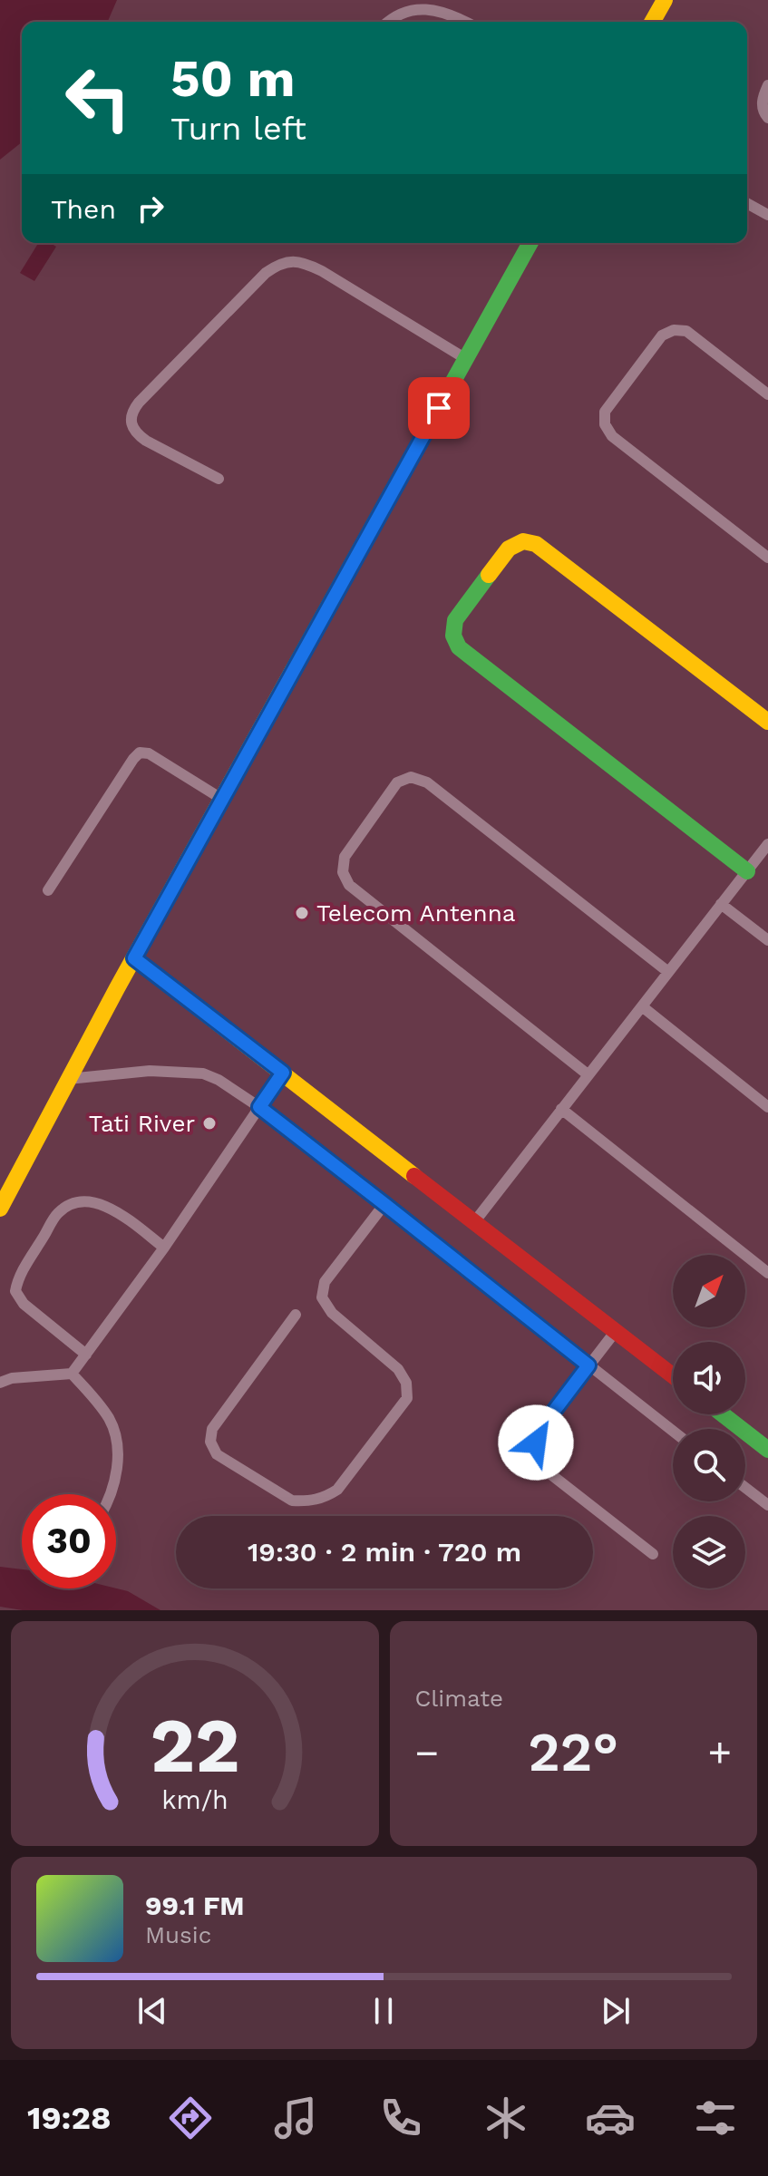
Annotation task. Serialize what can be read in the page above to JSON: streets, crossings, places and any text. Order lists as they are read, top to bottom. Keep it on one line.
{"places":["Telecom Antenna","Tati River"],"north":"top right","page":{"turn":["50 m","Turn left"],"then":"Then","limit":"30","trip":"19:30 · 2 min · 720 m","tile":"Climate","heat":["−","22°","+"],"song":["99.1 FM","Music"],"tabs":"19:28","gauge":["22","km/h"]}}
